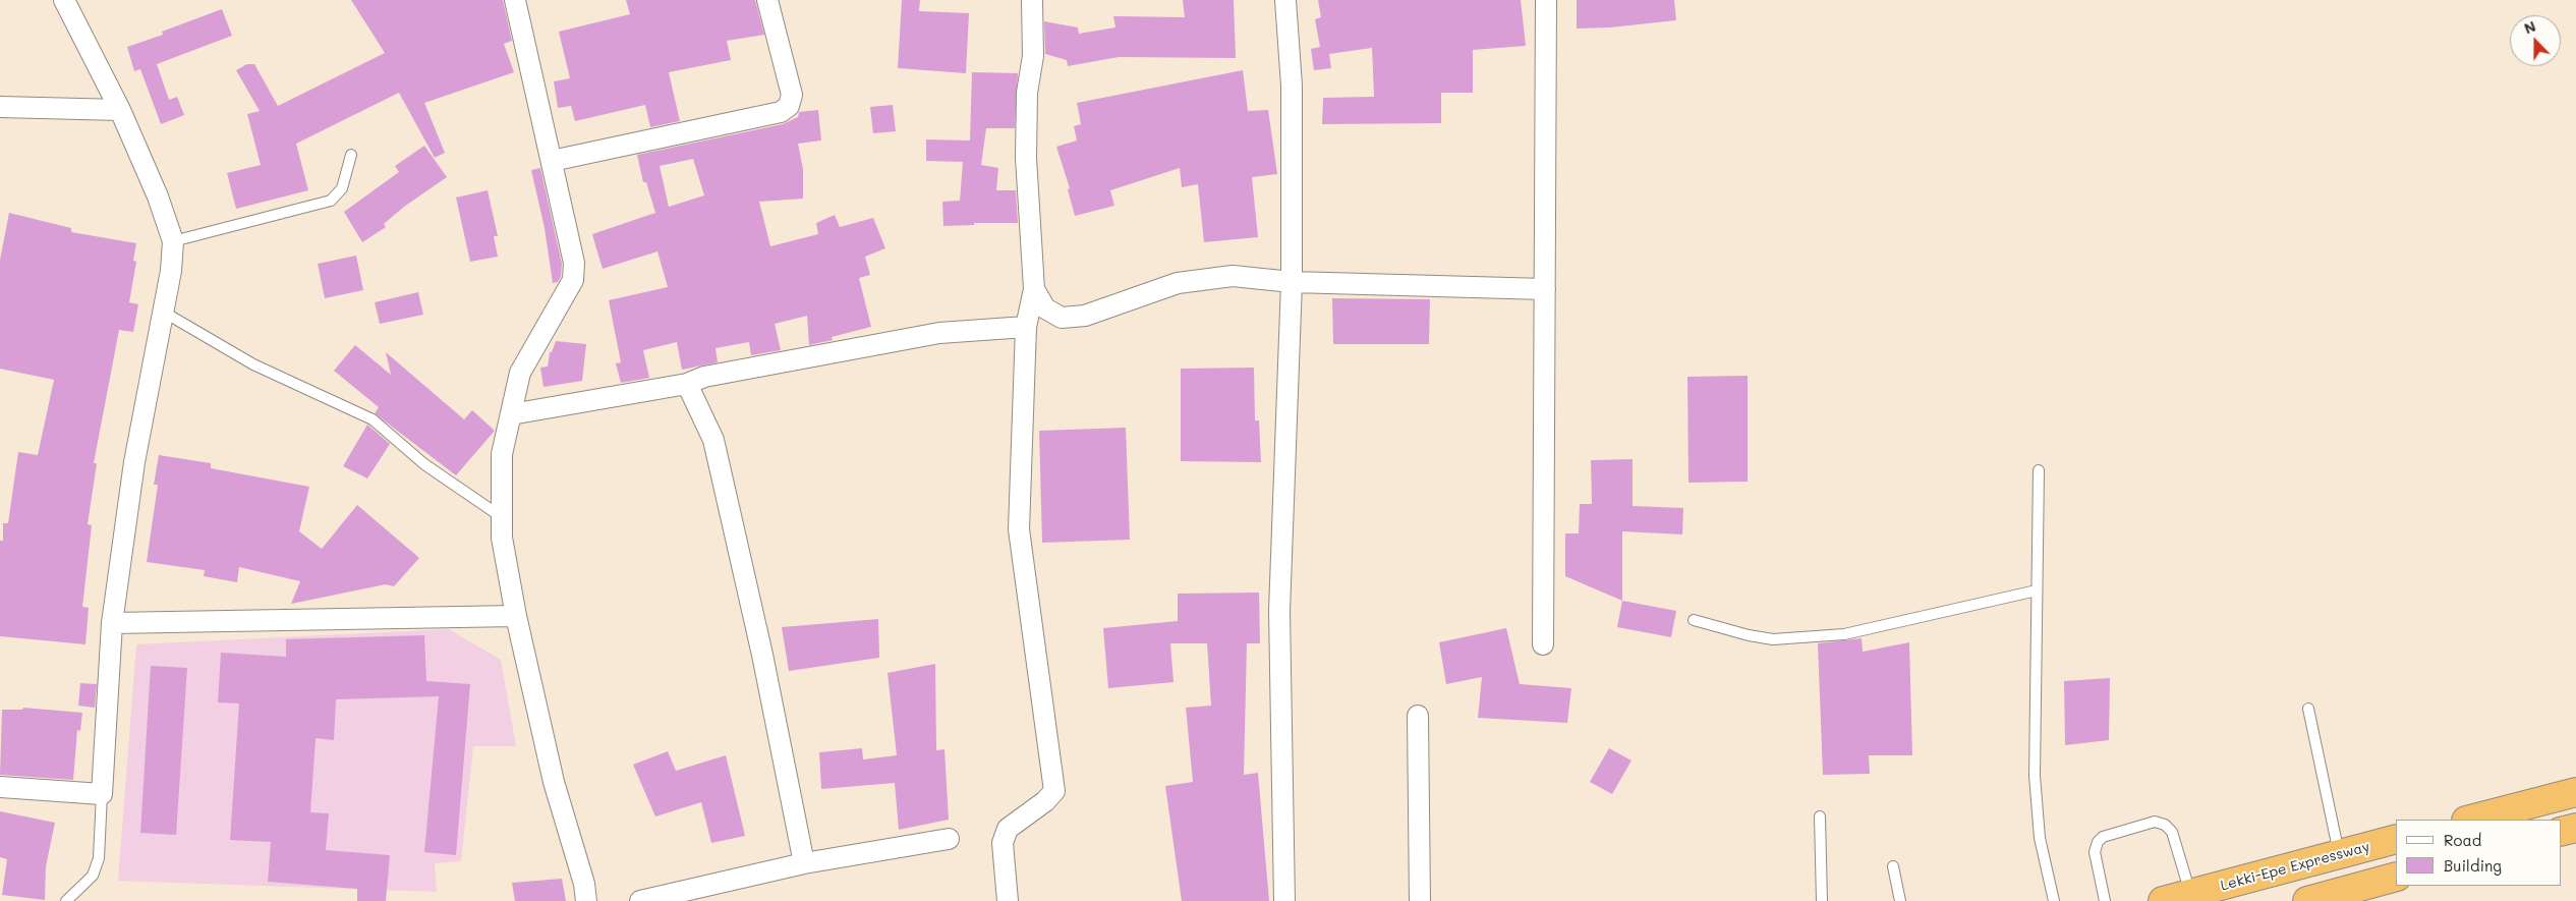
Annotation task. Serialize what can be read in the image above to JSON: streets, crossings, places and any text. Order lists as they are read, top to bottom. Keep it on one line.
{"streets":{"highway":["Lekki-Epe Expressway"]},"legend":["Road","Building"],"north":"top"}
